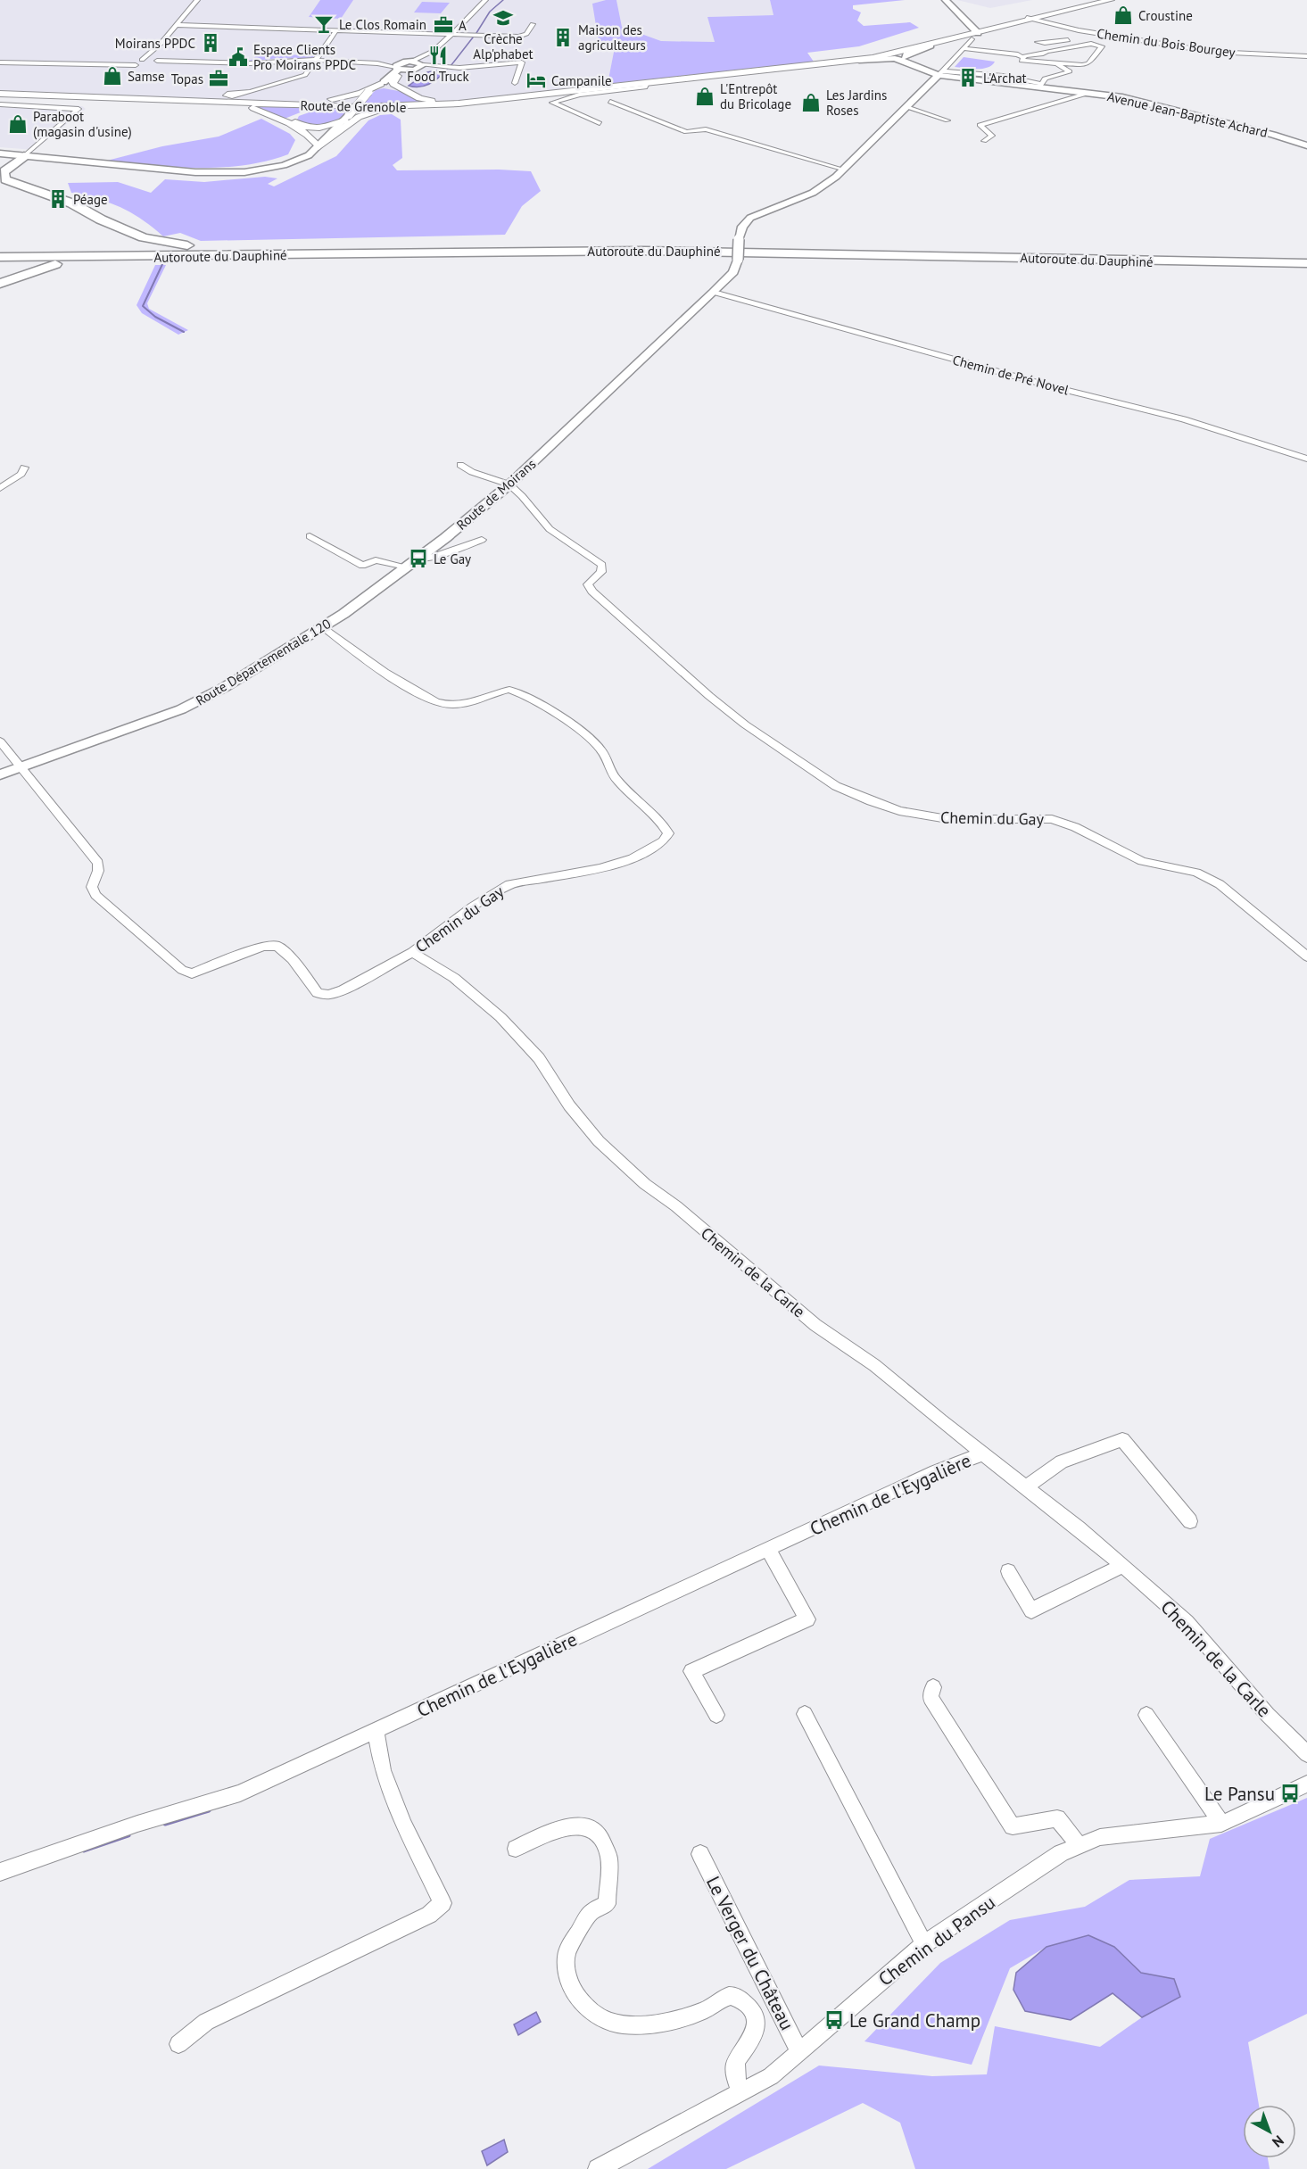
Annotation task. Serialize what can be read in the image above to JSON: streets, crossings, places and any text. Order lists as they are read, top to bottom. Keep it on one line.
{"streets":{"highway":["Autoroute du Dauphiné"],"main road":["Route de Grenoble"],"street":["Chemin du Bois Bourgey","Avenue Jean-Baptiste Achard","Chemin de Pré Novel","Route de Moirans","Route Départementale 120","Chemin du Gay","Chemin de la Carle","Chemin de l'Eygalière","Chemin du Pansu","Le Verger du Château"]},"crossings":[["Chemin de Pré Novel","Route de Moirans"],["Route de Moirans","Route Départementale 120"],["Route de Moirans","Chemin du Gay"],["Route Départementale 120","Chemin du Gay"],["Chemin du Gay","Chemin de la Carle"],["Chemin de la Carle","Chemin de l'Eygalière"],["Chemin du Pansu","Le Verger du Château"]],"places":{"shop":["Croustine","Samse","L'Entrepôt du Bricolage","Les Jardins Roses","Paraboot (magasin d'usine)"],"school or university":["Crèche Alp'phabet"],"bar":["Le Clos Romain"],"office":["A","Topas"],"building":["Maison des agriculteurs","Moirans PPDC","L'Archat","Péage"],"restaurant":["Food Truck"],"public building":["Espace Clients Pro Moirans PPDC"],"hotel":["Campanile"],"bus stop":["Le Gay","Le Pansu","Le Grand Champ"]},"north":"bottom right"}
